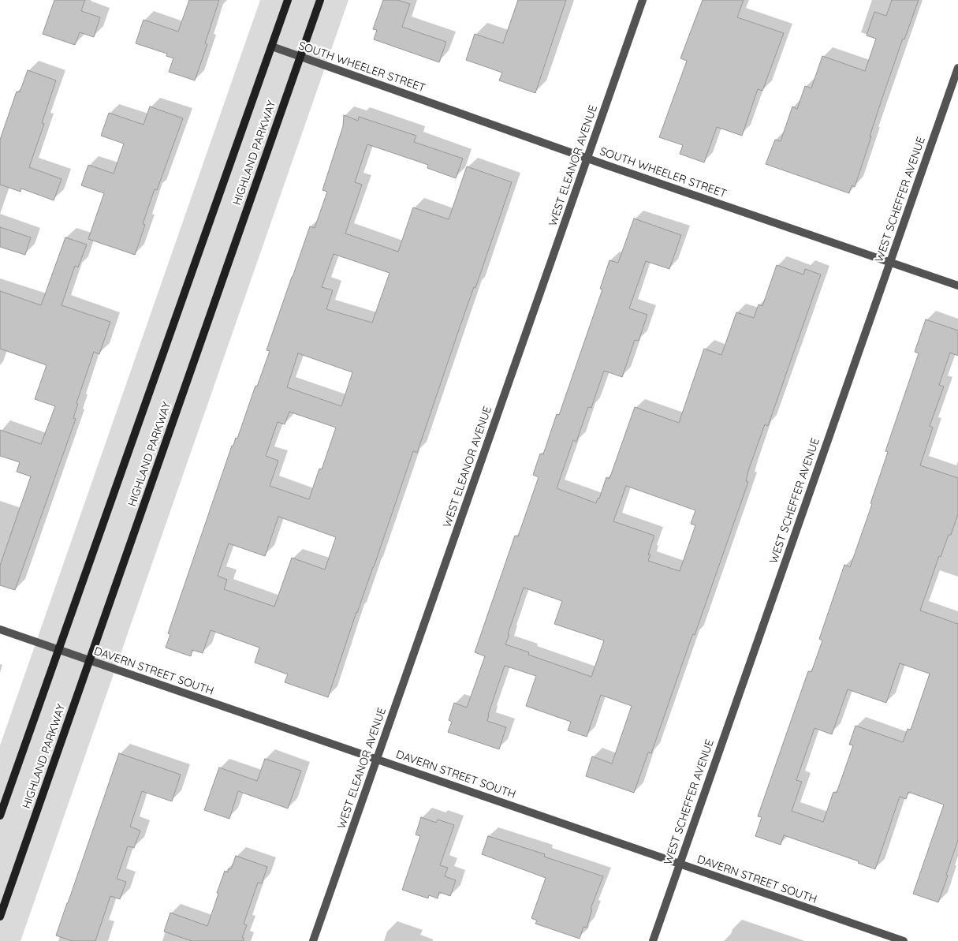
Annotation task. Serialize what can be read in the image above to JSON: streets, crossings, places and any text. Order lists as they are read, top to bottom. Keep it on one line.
{"streets":{"street":["SOUTH WHEELER STREET","HIGHLAND PARKWAY","WEST ELEANOR AVENUE","WEST SCHEFFER AVENUE","DAVERN STREET SOUTH"]},"crossings":[["SOUTH WHEELER STREET","HIGHLAND PARKWAY"],["SOUTH WHEELER STREET","WEST ELEANOR AVENUE"],["SOUTH WHEELER STREET","WEST SCHEFFER AVENUE"],["HIGHLAND PARKWAY","DAVERN STREET SOUTH"],["WEST ELEANOR AVENUE","DAVERN STREET SOUTH"],["WEST SCHEFFER AVENUE","DAVERN STREET SOUTH"]]}
